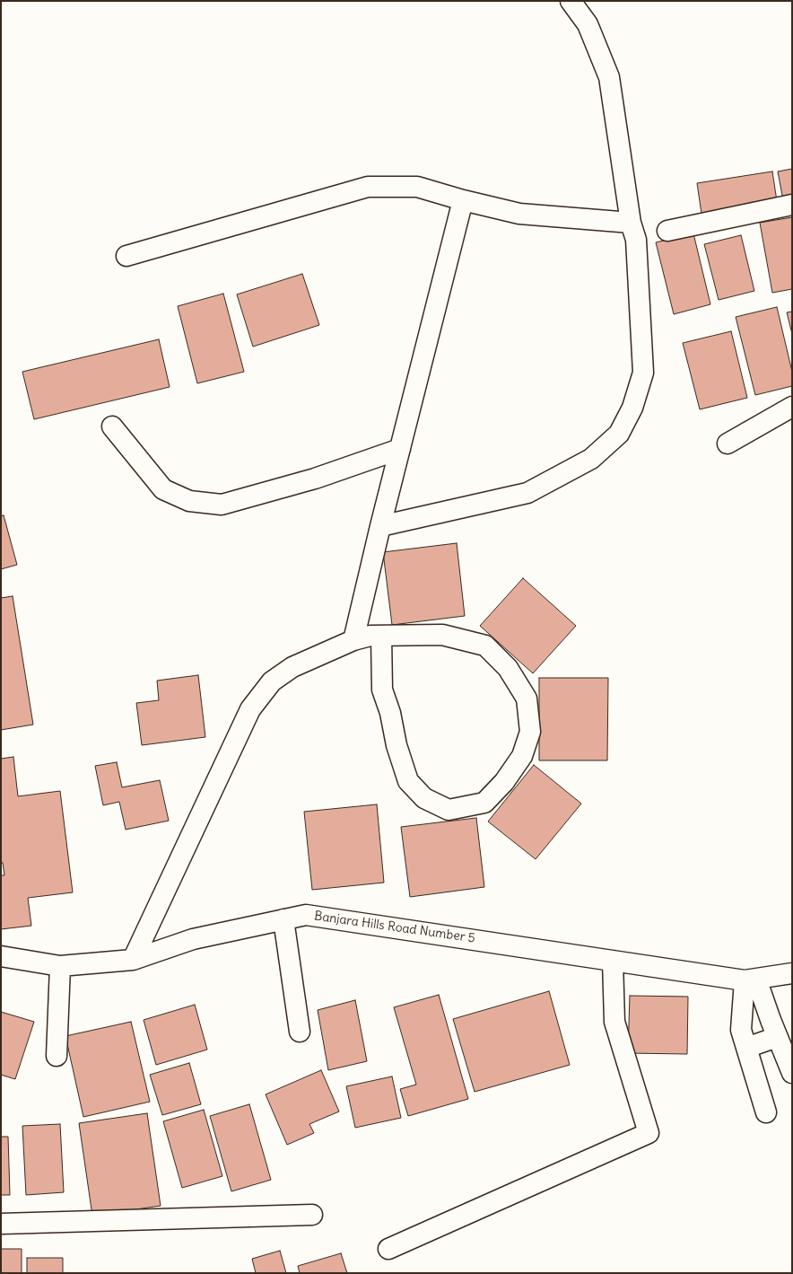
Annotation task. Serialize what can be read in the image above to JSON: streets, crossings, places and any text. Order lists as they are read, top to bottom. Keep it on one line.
{"streets":{"street":["Banjara Hills Road Number 5"]}}
